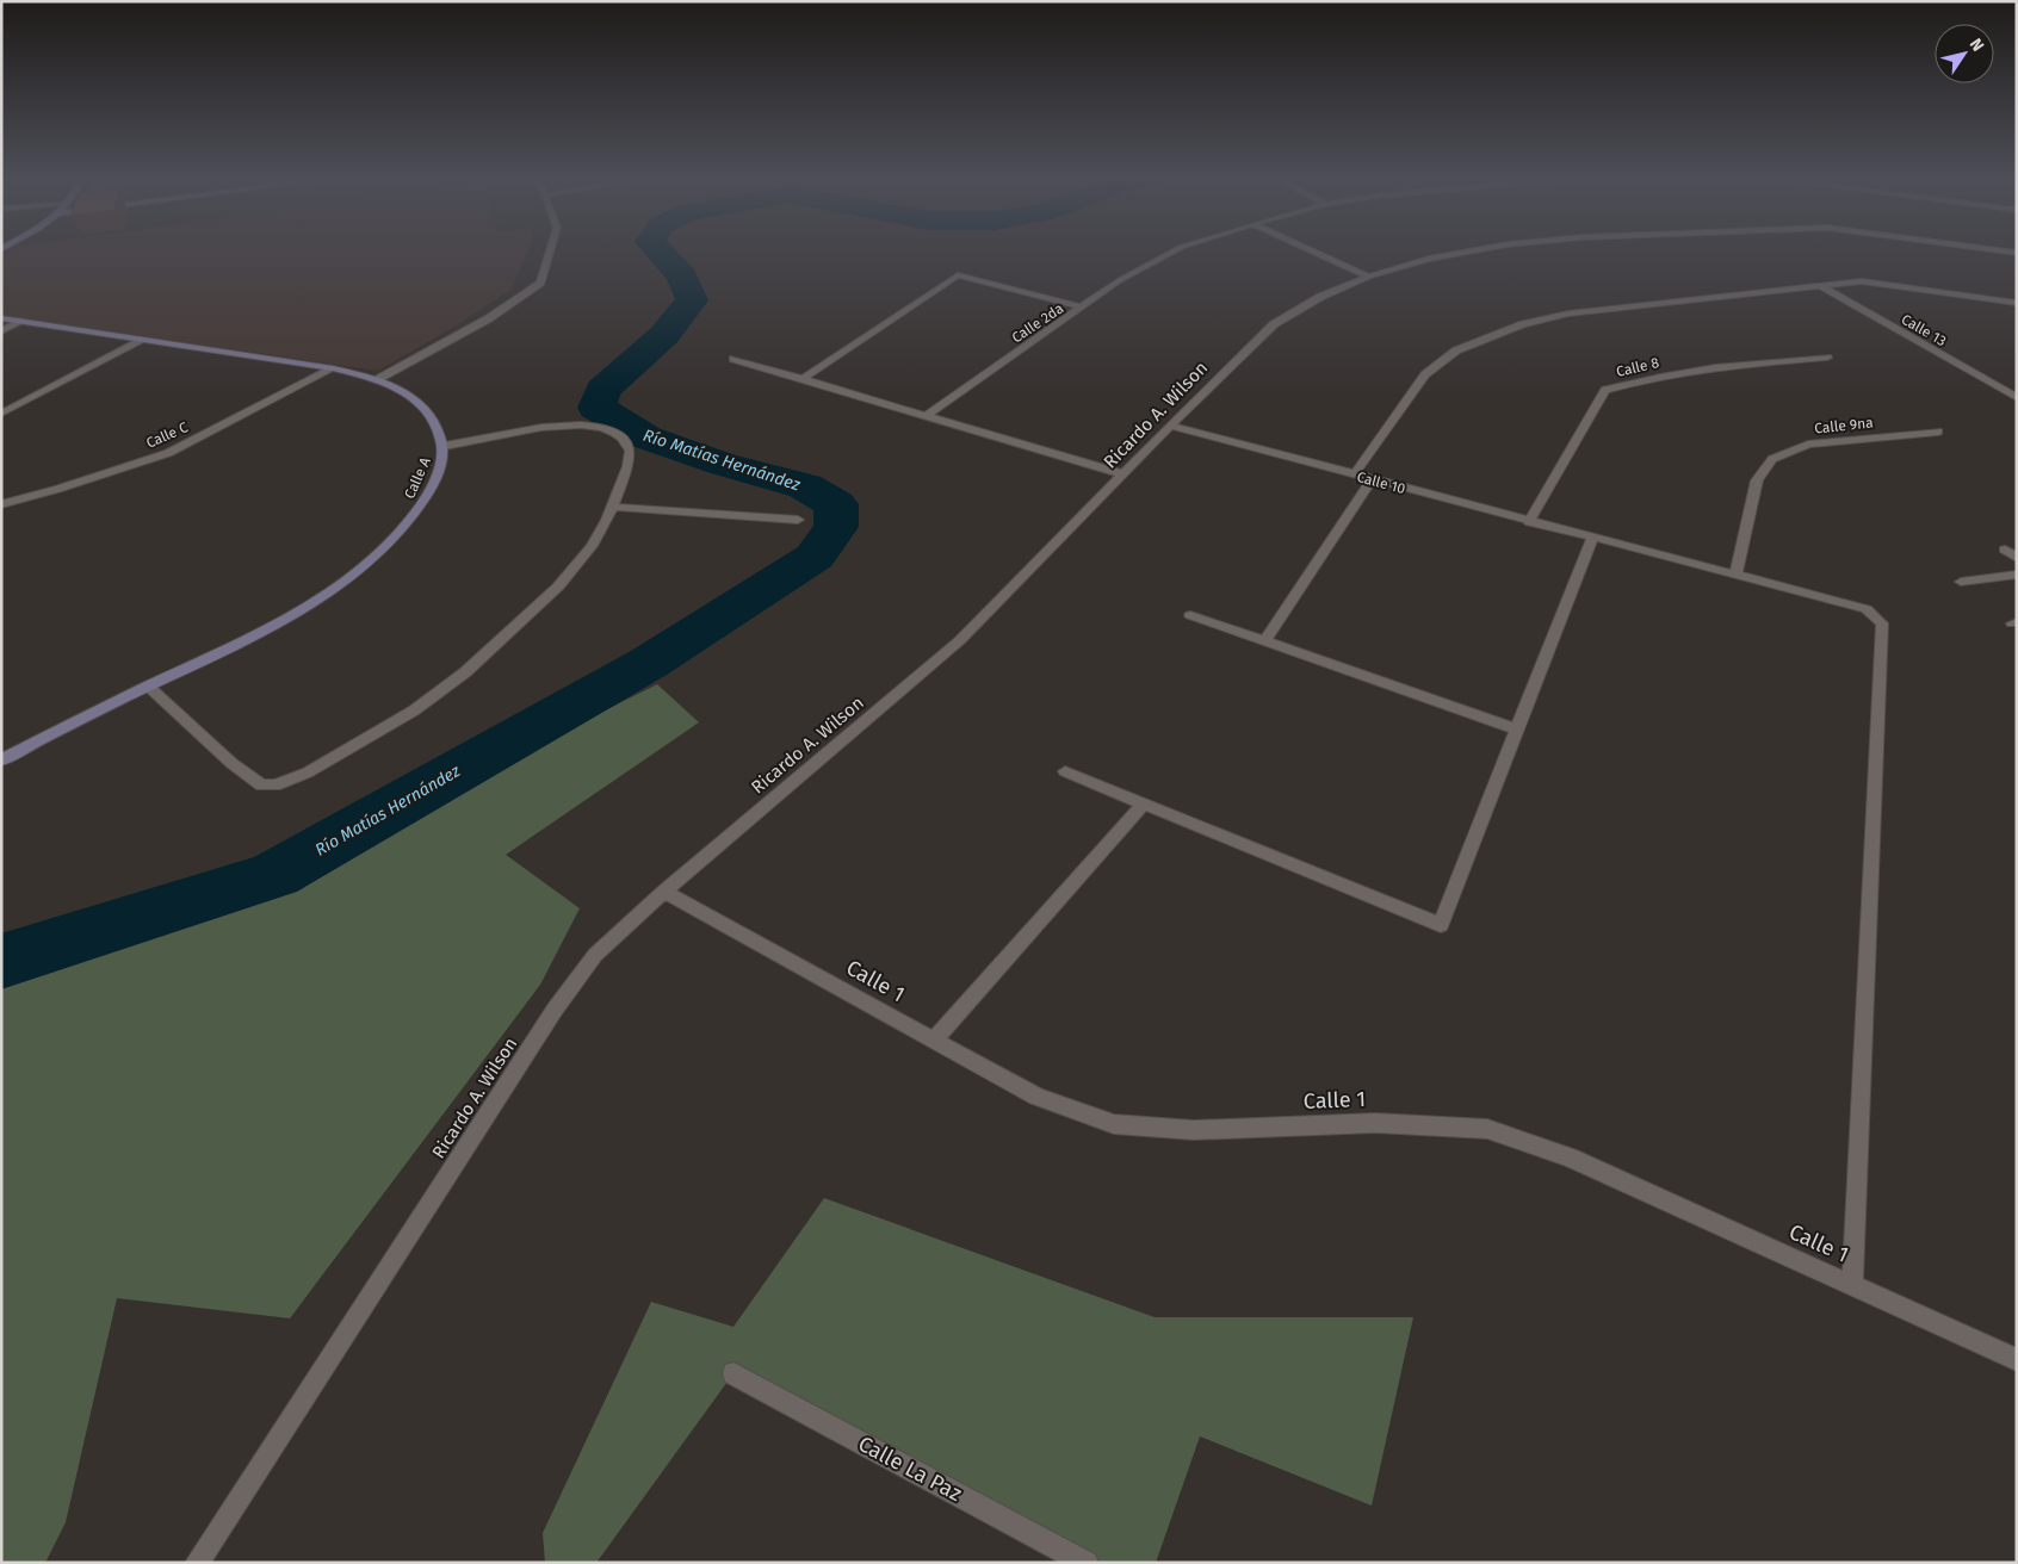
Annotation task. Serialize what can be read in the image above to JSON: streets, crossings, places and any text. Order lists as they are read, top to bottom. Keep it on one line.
{"streets":{"street":["Calle 2da","Calle 13","Calle 8","Ricardo A. Wilson","Calle 9na","Calle C","Calle A","Calle 10","Calle 1","Calle La Paz"]},"crossings":[["Calle 8","Calle 10"],["Ricardo A. Wilson","Calle 10"],["Ricardo A. Wilson","Calle 1"],["Calle 9na","Calle 10"],["Calle C","Calle A"],["Calle 10","Calle 1"]],"water":["Río Matías Hernández"],"north":"top right"}
